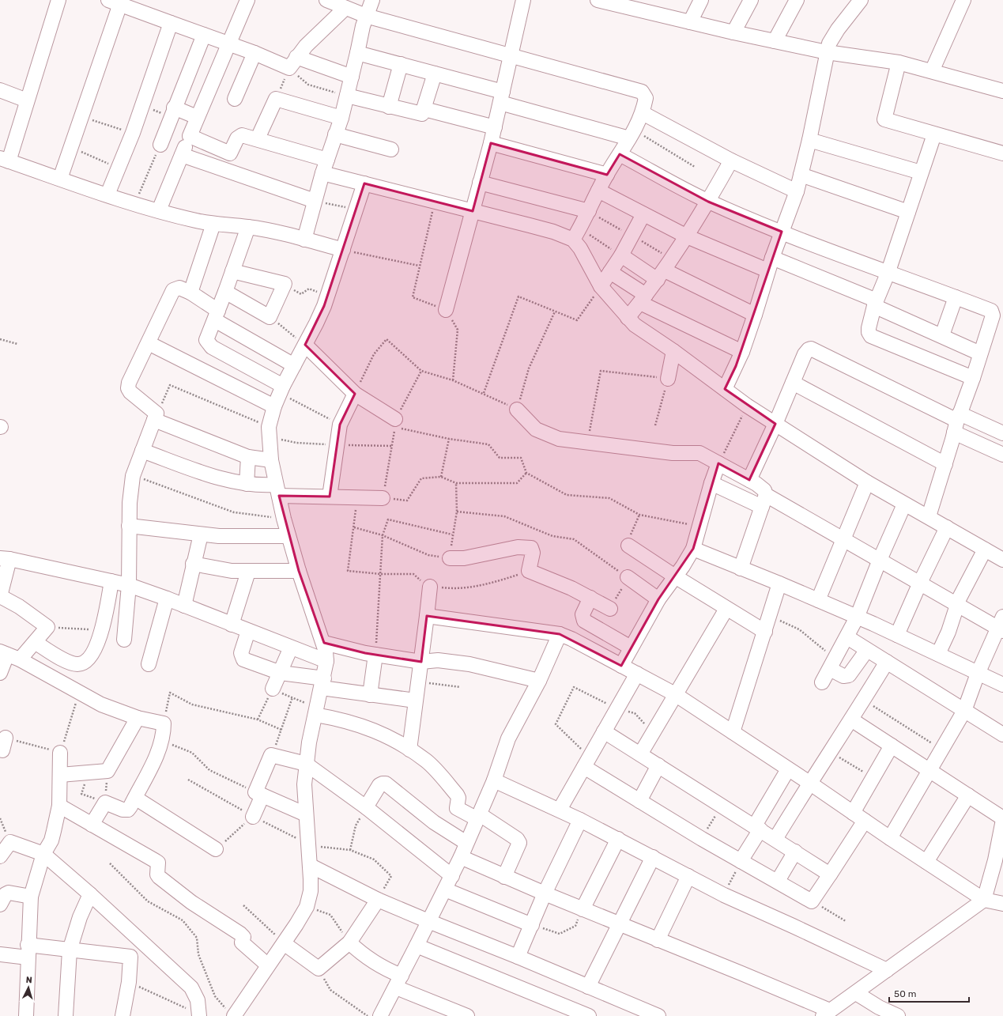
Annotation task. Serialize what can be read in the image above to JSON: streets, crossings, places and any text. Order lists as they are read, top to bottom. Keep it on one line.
{"scale_bar":"50 m","north":"top"}
